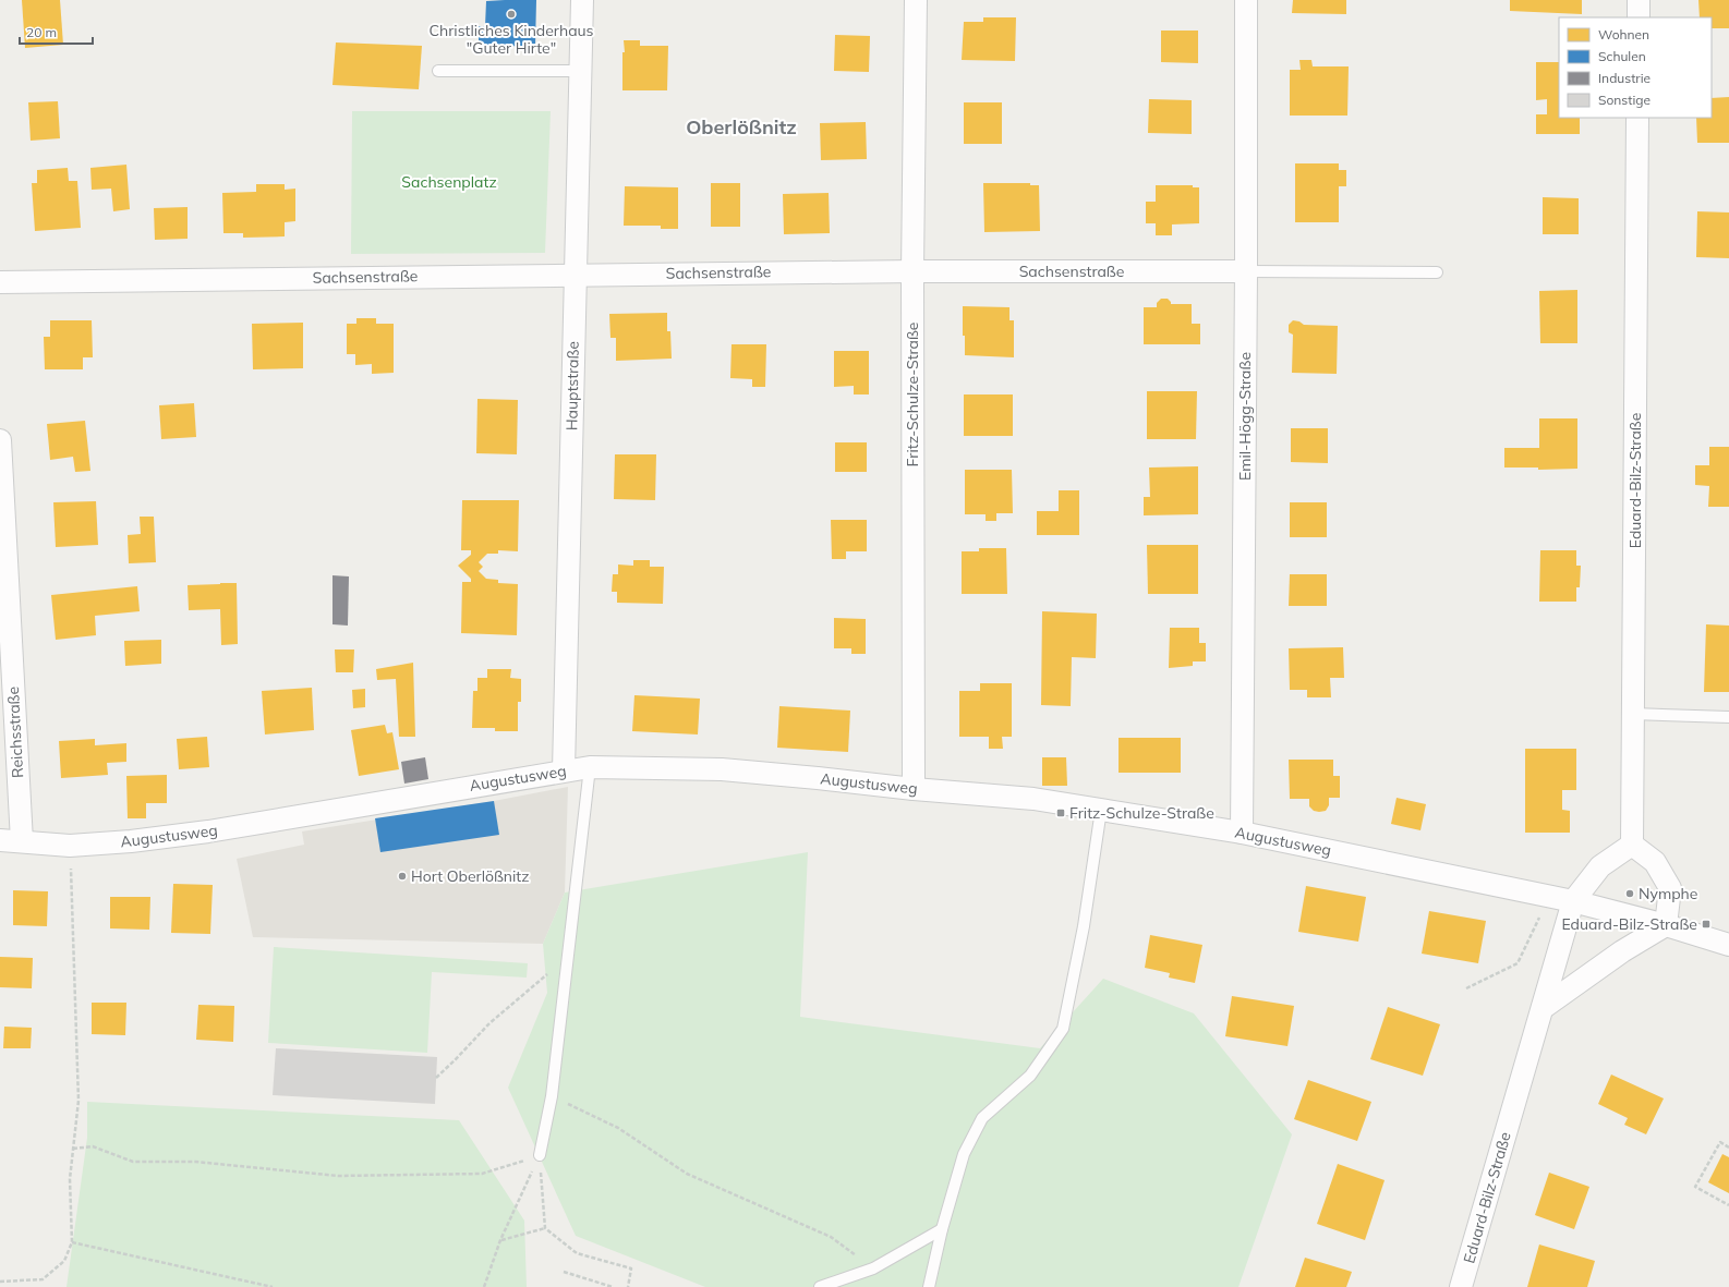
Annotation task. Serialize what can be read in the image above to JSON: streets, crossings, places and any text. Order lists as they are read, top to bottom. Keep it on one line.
{"streets":{"street":["Sachsenstraße","Hauptstraße","Fritz-Schulze-Straße","Emil-Högg-Straße","Eduard-Bilz-Straße","Reichsstraße","Augustusweg"]},"crossings":[["Sachsenstraße","Hauptstraße"],["Sachsenstraße","Fritz-Schulze-Straße"],["Sachsenstraße","Emil-Högg-Straße"],["Hauptstraße","Augustusweg"],["Fritz-Schulze-Straße","Augustusweg"],["Emil-Högg-Straße","Augustusweg"],["Eduard-Bilz-Straße","Augustusweg"],["Reichsstraße","Augustusweg"]],"districts":["Oberlößnitz"],"parks":["Sachsenplatz"],"places":{"other":["Christliches Kinderhaus \"Guter Hirte\"","Hort Oberlößnitz","Nymphe"],"transit":["Fritz-Schulze-Straße","Eduard-Bilz-Straße"]},"legend":["Wohnen","Schulen","Industrie","Sonstige"],"scale_bar":"20 m"}
